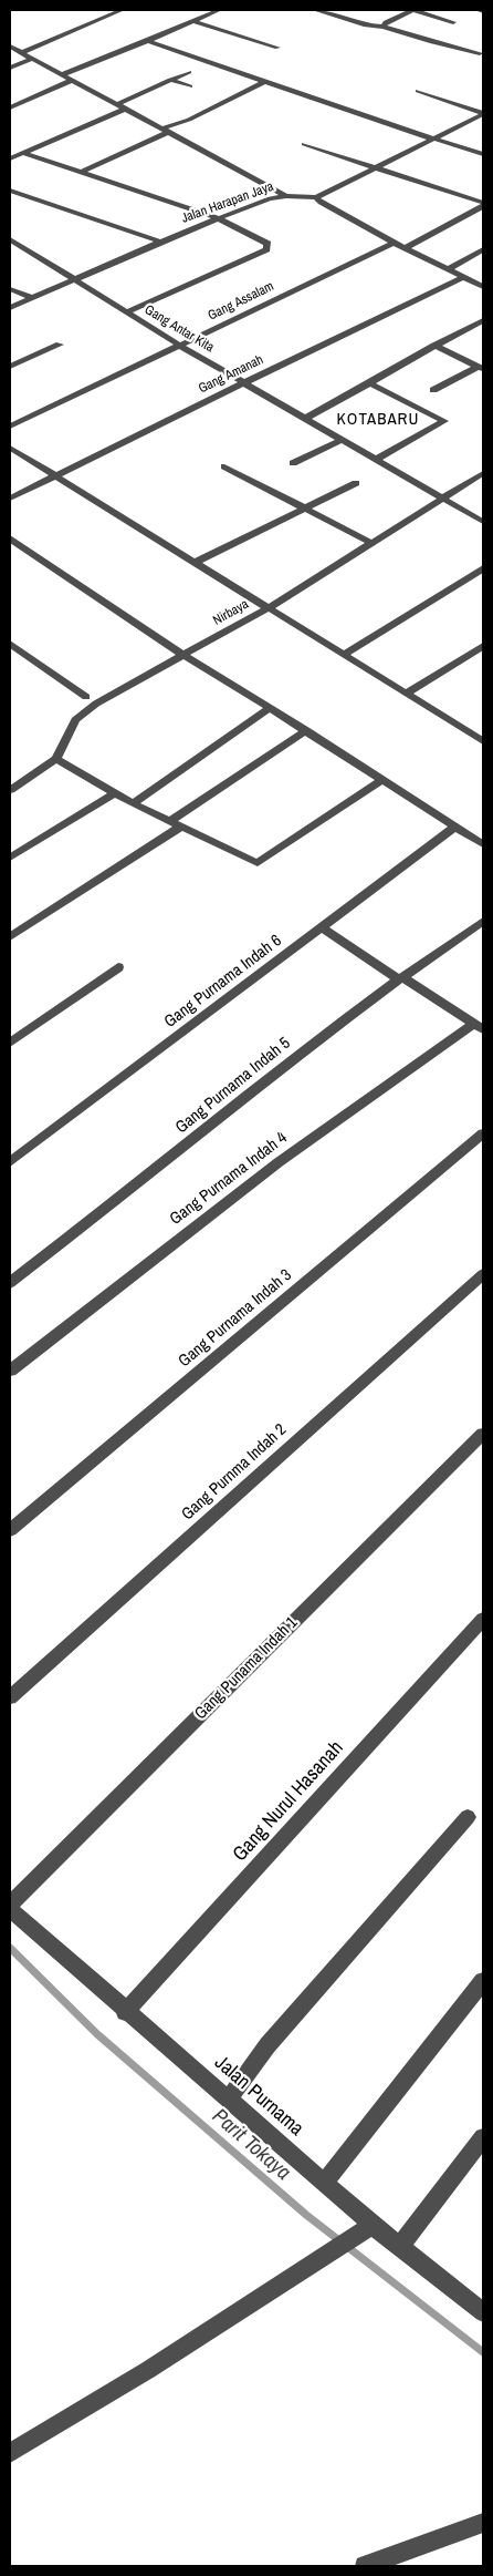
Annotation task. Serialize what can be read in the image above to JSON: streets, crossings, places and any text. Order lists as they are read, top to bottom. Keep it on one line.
{"streets":{"street":["Jalan Harapan Jaya","Gang Assalam","Gang Antar Kita","Gang Amanah","Nirbaya","Gang Purnama Indah 6","Gang Purnama Indah 5","Gang Purnama Indah 4","Gang Purnama Indah 3","Gang Purnma Indah 2","Gang Punama Indah 1","Gang Nurul Hasanah","Jalan Purnama"]},"crossings":[["Jalan Harapan Jaya","Gang Antar Kita"],["Gang Assalam","Gang Antar Kita"],["Gang Antar Kita","Gang Amanah"],["Gang Antar Kita","Nirbaya"],["Gang Punama Indah 1","Jalan Purnama"],["Gang Nurul Hasanah","Jalan Purnama"]],"districts":["KOTABARU"],"water":["Parit Tokaya"]}
